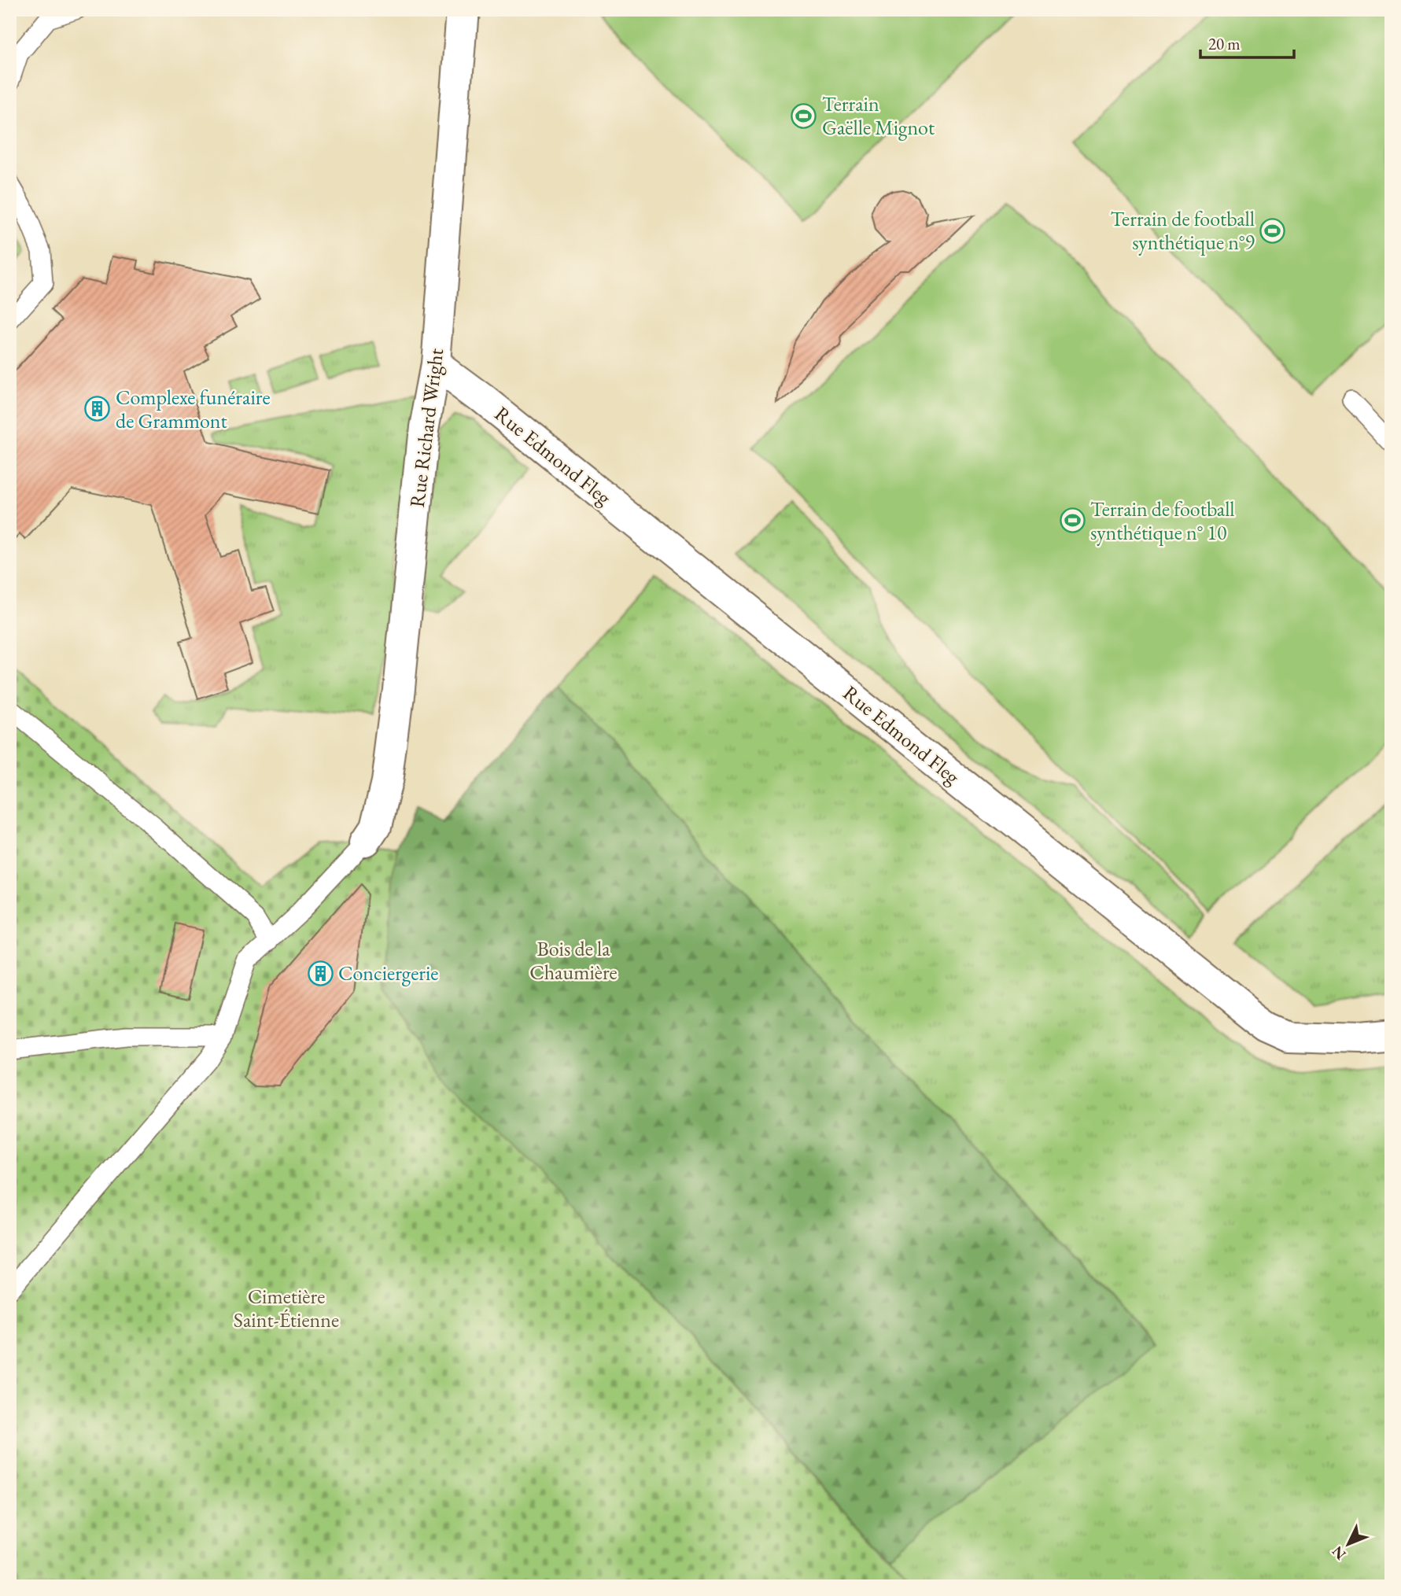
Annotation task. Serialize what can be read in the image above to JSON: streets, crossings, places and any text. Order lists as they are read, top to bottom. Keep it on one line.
{"streets":{"street":["Rue Richard Wright","Rue Edmond Fleg"]},"crossings":[["Rue Richard Wright","Rue Edmond Fleg"]],"parks":["Bois de la Chaumière","Cimetière Saint-Étienne"],"places":{"sports":["Terrain Gaëlle Mignot","Terrain de football synthétique n°9","Terrain de football synthétique n° 10"],"building":["Complexe funéraire de Grammont","Conciergerie"]},"scale_bar":"20 m","north":"bottom left"}
